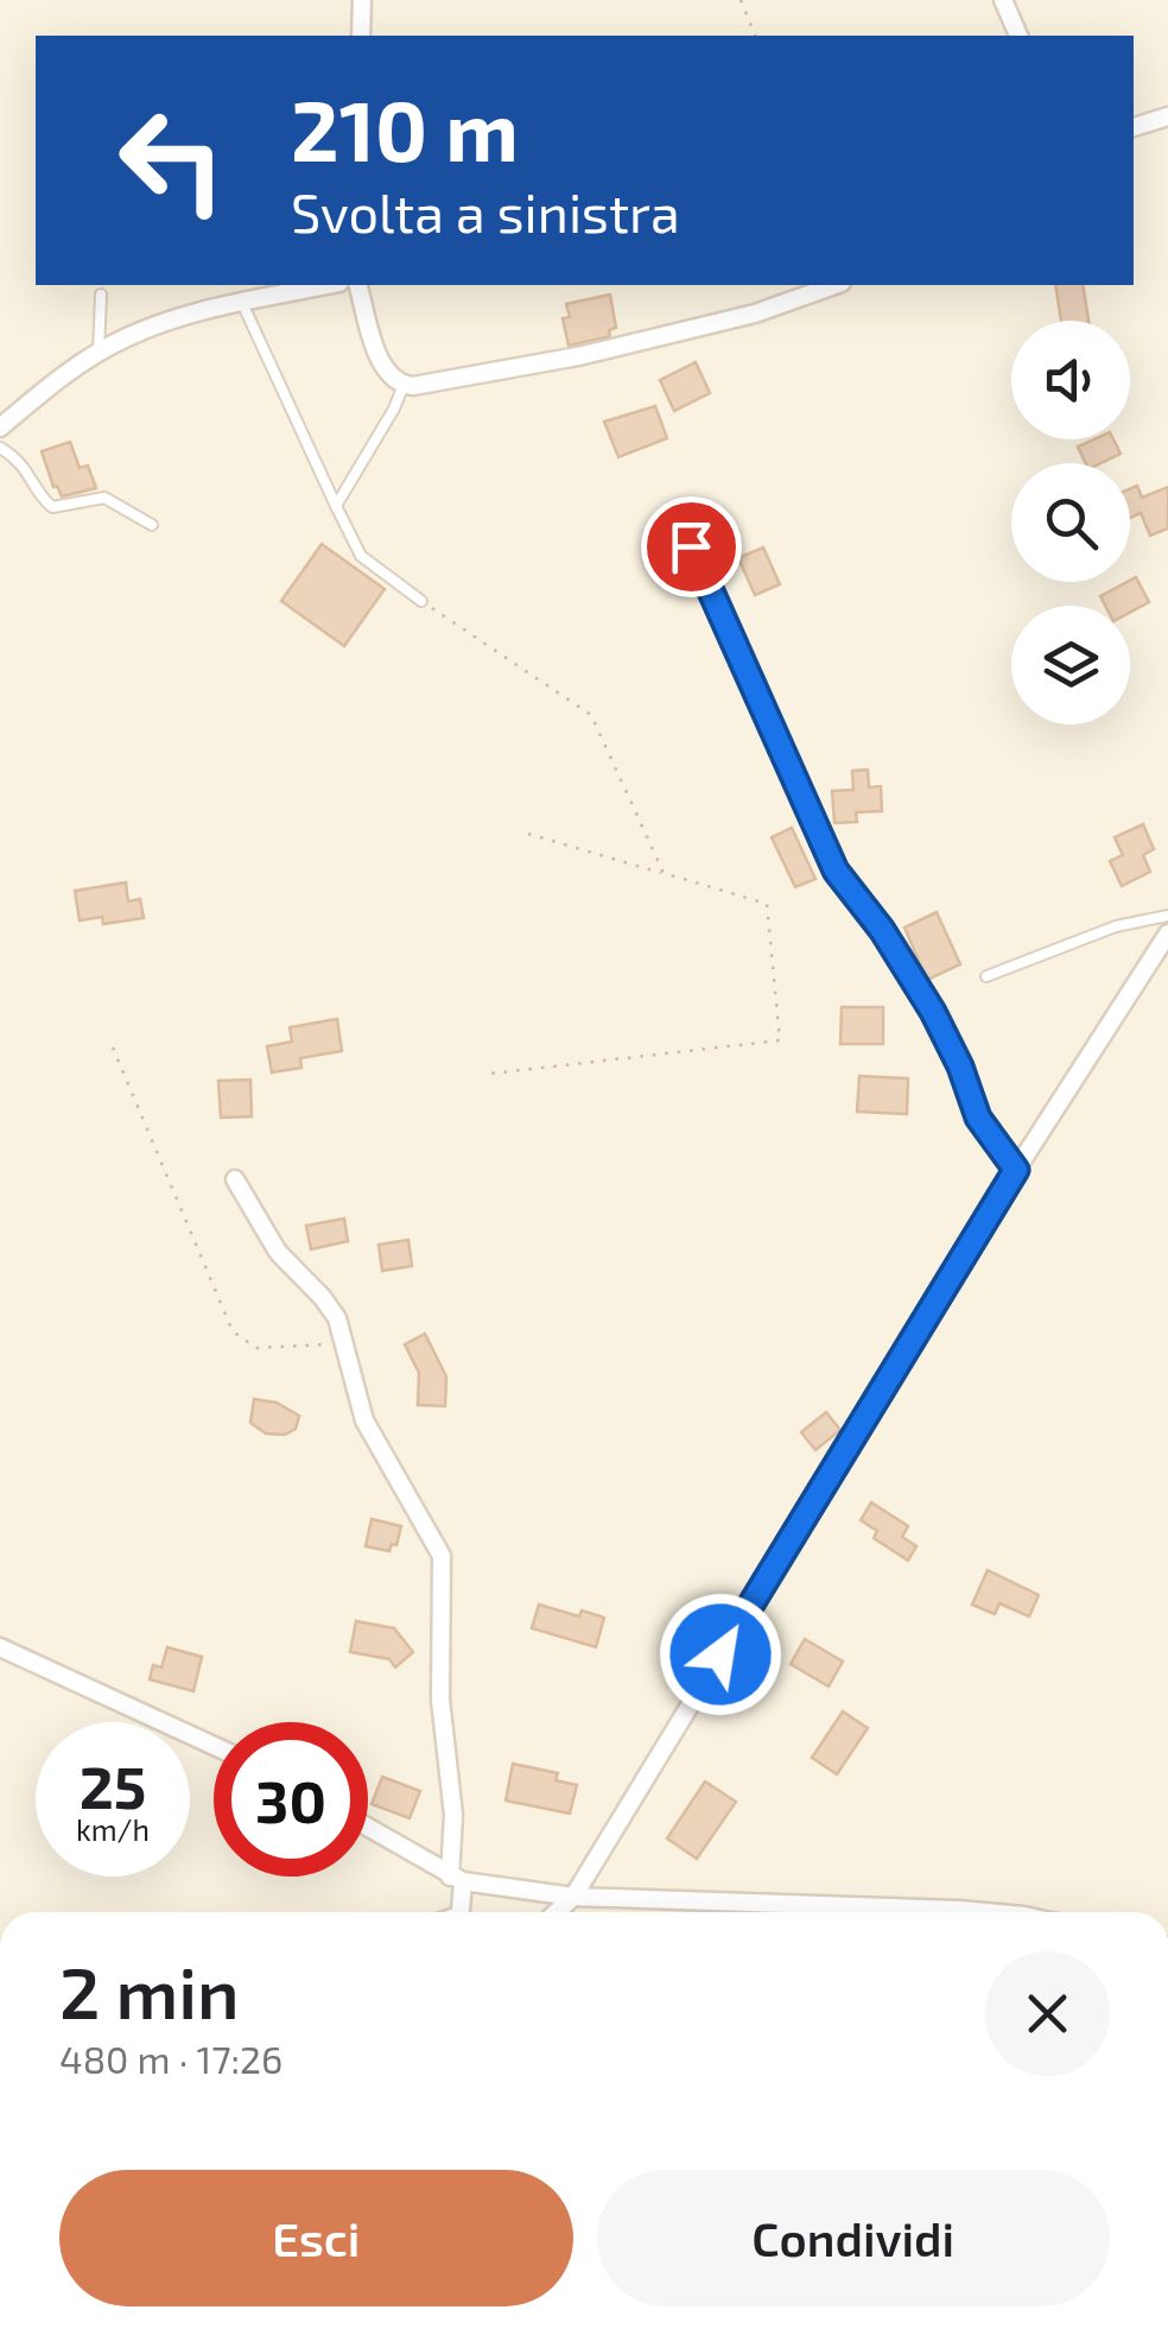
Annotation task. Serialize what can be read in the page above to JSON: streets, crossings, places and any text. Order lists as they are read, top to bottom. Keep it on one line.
{"page":{"turn":["210 m","Svolta a sinistra"],"speed":"25 km/h","limit":"30","heading":["2 min","480 m · 17:26"],"buttons":["Esci","Condividi"]}}
